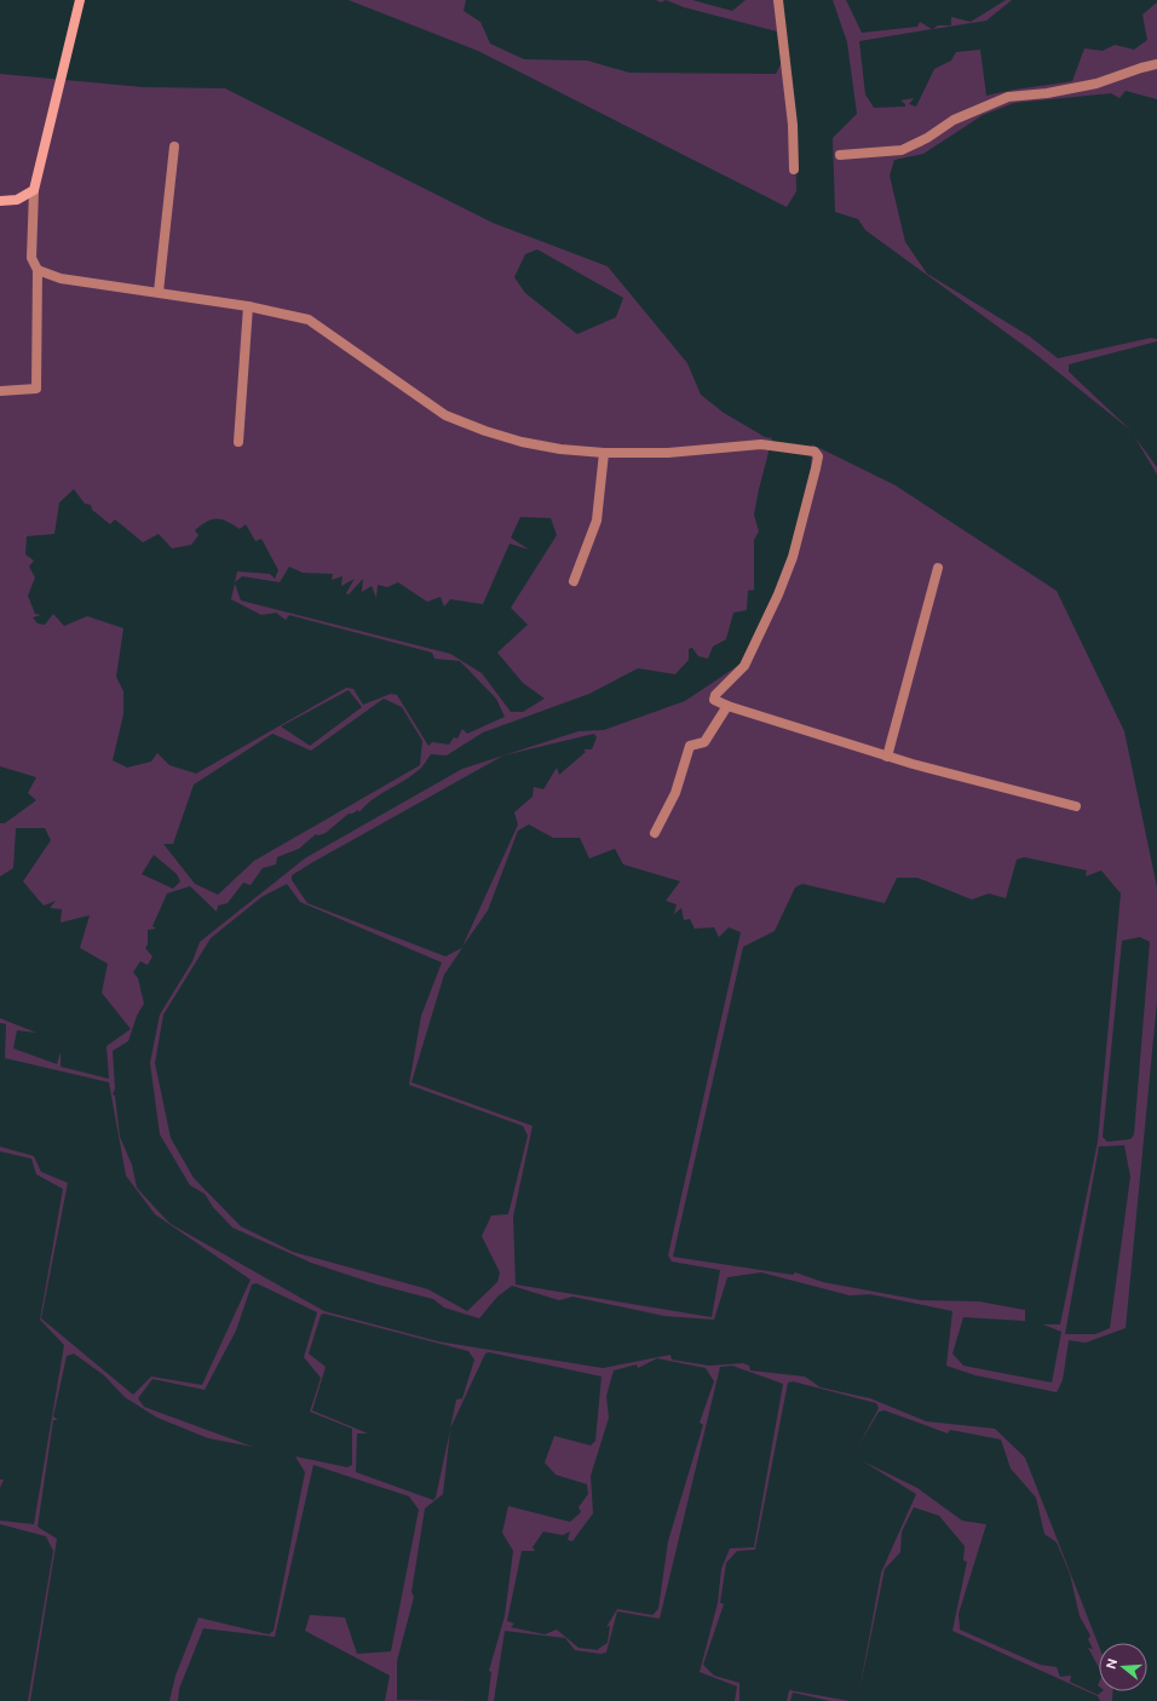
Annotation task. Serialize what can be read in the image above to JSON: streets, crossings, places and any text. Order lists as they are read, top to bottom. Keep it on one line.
{"north":"left"}
